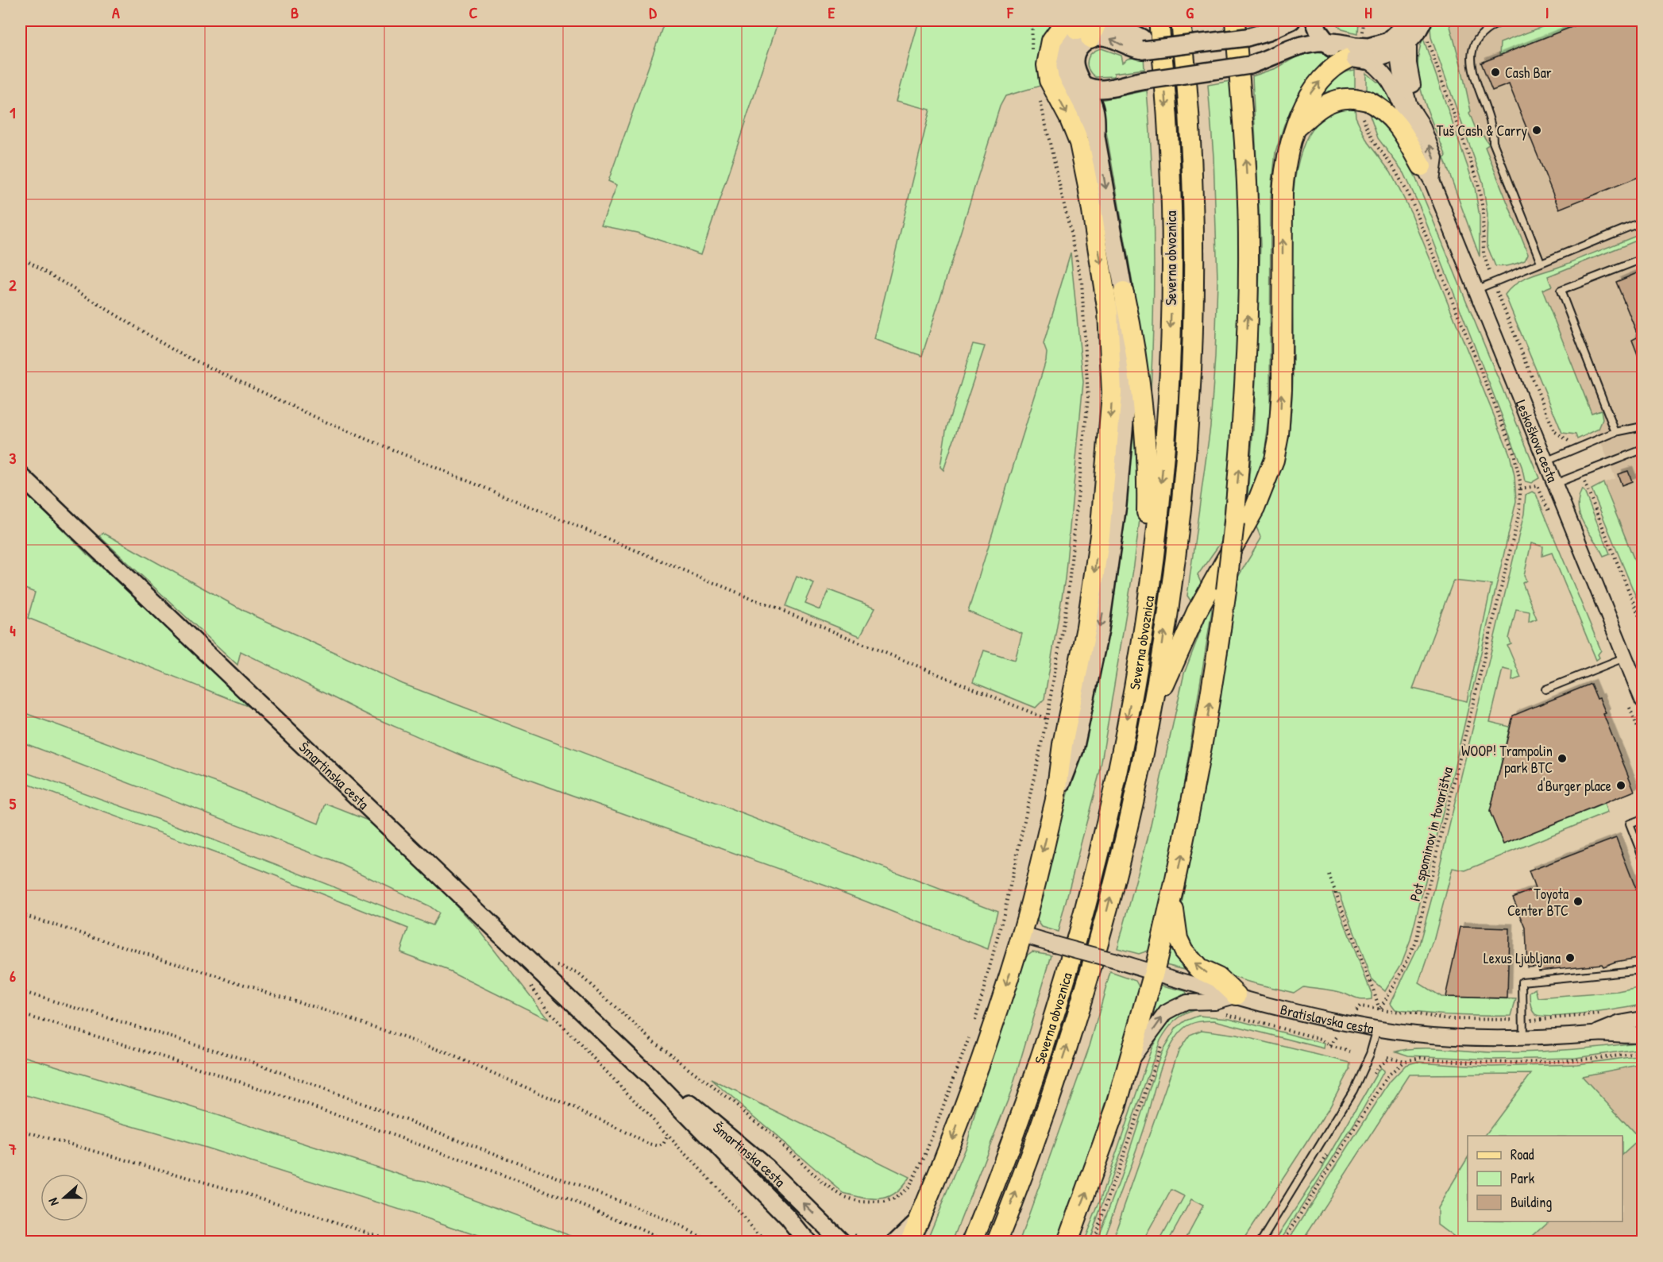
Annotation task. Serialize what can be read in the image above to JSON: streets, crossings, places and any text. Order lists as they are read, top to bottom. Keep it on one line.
{"streets":{"main road":["Severna obvoznica","Šmartinska cesta"],"street":["Leskoškova cesta","Bratislavska cesta"],"path":["Pot spominov in tovarištva"]},"crossings":[["Leskoškova cesta","Pot spominov in tovarištva"],["Pot spominov in tovarištva","Bratislavska cesta"]],"places":["Cash Bar","Tuš Cash & Carry","WOOP! Trampolin park BTC","d'Burger place","Toyota Center BTC","Lexus Ljubljana"],"legend":["Road","Park","Building"],"north":"left","grid":{"columns":["A","B","C","D","E","F","G","H","I"],"rows":["1","2","3","4","5","6","7"]}}
